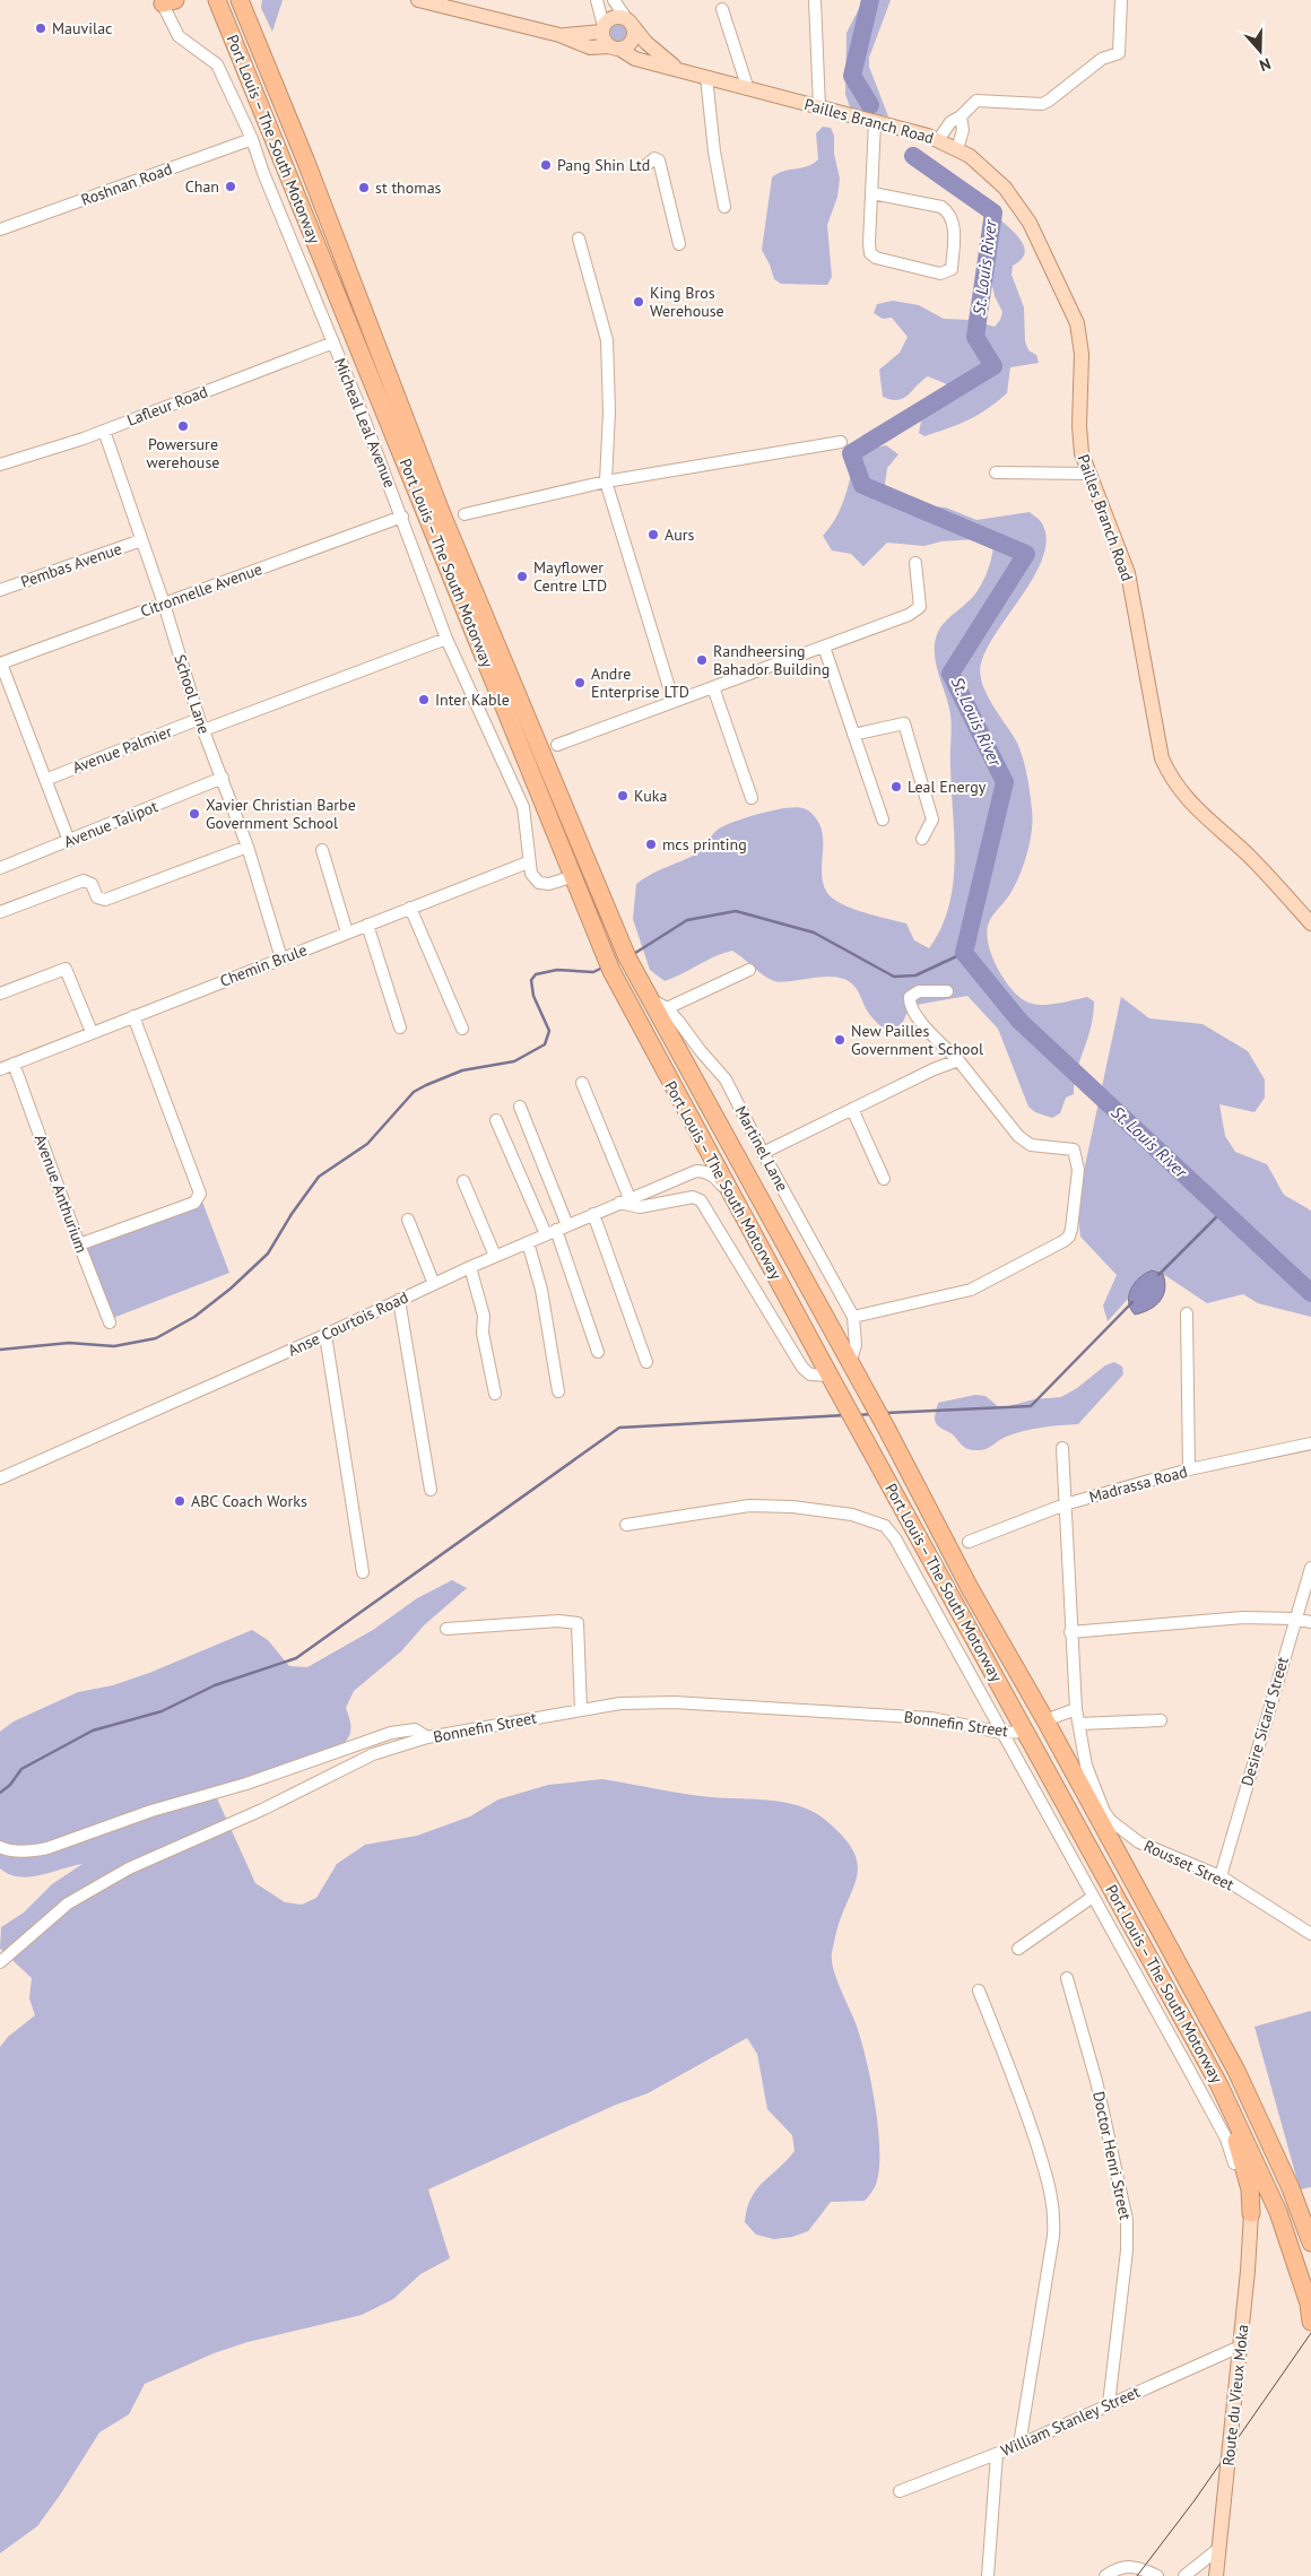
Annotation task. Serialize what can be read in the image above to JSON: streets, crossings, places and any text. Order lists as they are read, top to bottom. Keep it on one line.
{"streets":{"highway":["Port Louis – The South Motorway"],"main road":["Pailles Branch Road","Route du Vieux Moka"],"street":["Roshnan Road","Lafleur Road","Micheal Leal Avenue","Pembas Avenue","Citronnelle Avenue","School Lane","Avenue Palmier","Avenue Talipot","Chemin Brule","Martinel Lane","Avenue Anthurium","Anse Courtois Road","Madrassa Road","Desire Sicard Street","Bonnefin Street","Rousset Street","Doctor Henri Street","William Stanley Street"]},"crossings":[["Port Louis – The South Motorway","Martinel Lane"],["Port Louis – The South Motorway","Bonnefin Street"],["Roshnan Road","Micheal Leal Avenue"],["Lafleur Road","Micheal Leal Avenue"],["Lafleur Road","School Lane"],["Micheal Leal Avenue","Citronnelle Avenue"],["Micheal Leal Avenue","Avenue Palmier"],["Micheal Leal Avenue","Chemin Brule"],["Pembas Avenue","School Lane"],["Citronnelle Avenue","School Lane"],["School Lane","Avenue Palmier"],["School Lane","Avenue Talipot"],["School Lane","Chemin Brule"],["Chemin Brule","Avenue Anthurium"],["Madrassa Road","Rousset Street"],["Desire Sicard Street","Rousset Street"],["Doctor Henri Street","William Stanley Street"],["Route du Vieux Moka","William Stanley Street"]],"water":["St. Louis River"],"places":["Mauvilac","Pang Shin Ltd","Chan","st thomas","King Bros Werehouse","Powersure werehouse","Aurs","Mayflower Centre LTD","Randheersing Bahador Building","Andre Enterprise LTD","Inter Kable","Leal Energy","Kuka","Xavier Christian Barbe Government School","mcs printing","New Pailles Government School","ABC Coach Works"],"north":"bottom"}
